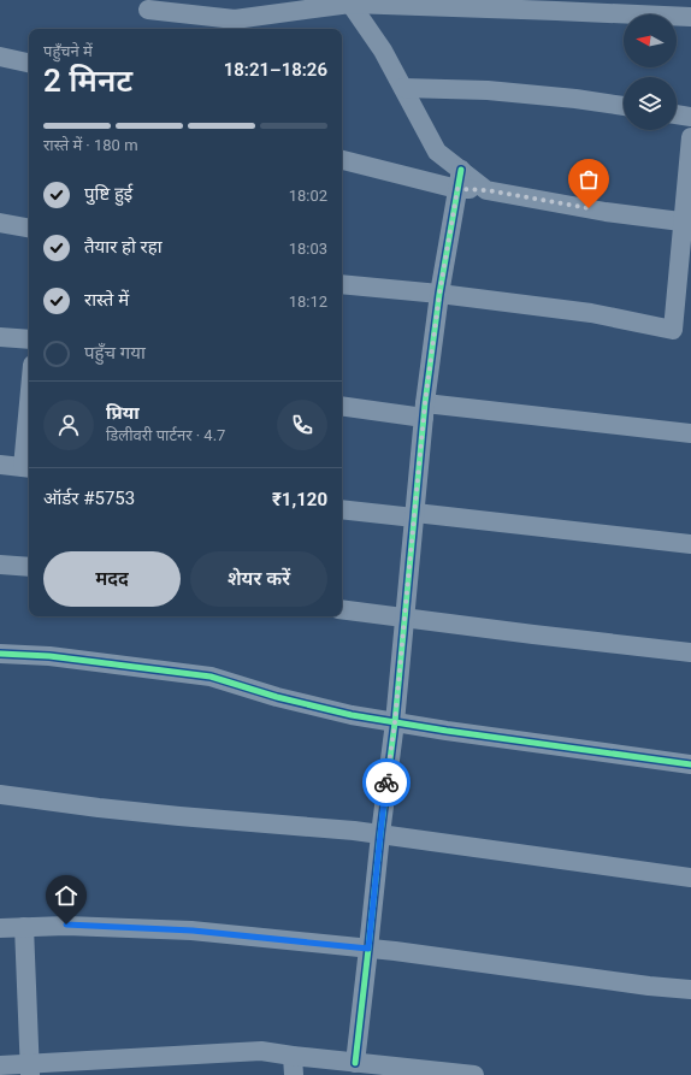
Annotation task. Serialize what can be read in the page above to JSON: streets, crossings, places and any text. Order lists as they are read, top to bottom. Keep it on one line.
{"north":"left","page":{"heading":["2 मिनट","पहुँचने में","18:21–18:26"],"panel":["प्रिया","डिलीवरी पार्टनर · 4.7","ऑर्डर #5753","₹1,120"],"bar":"रास्ते में · 180 m","list":[["पुष्टि हुई","18:02"],["तैयार हो रहा","18:03"],["रास्ते में","18:12"],"पहुँच गया"],"buttons":["मदद","शेयर करें"]}}
